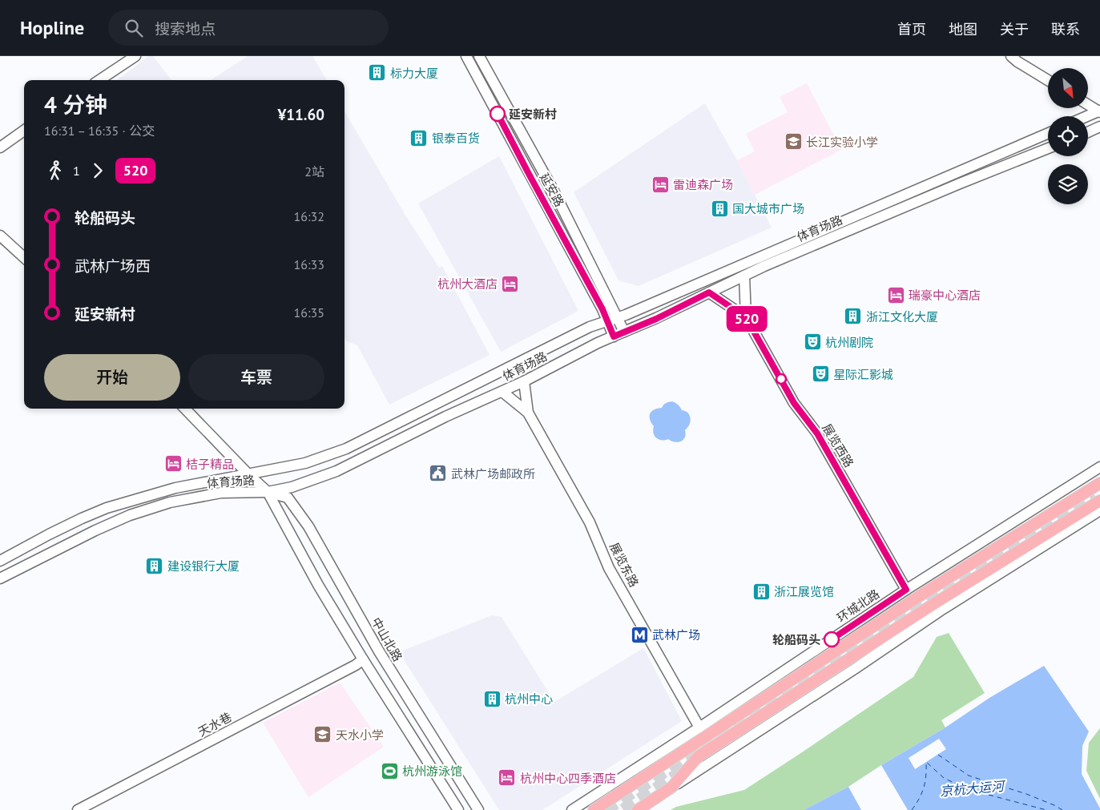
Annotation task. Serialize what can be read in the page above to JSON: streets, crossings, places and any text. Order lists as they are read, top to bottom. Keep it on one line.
{"streets":{"main road":["延安路","体育场路","展览西路","展览东路","环城北路","中山北路","天水巷"]},"crossings":[["延安路","体育场路"],["体育场路","展览西路"],["体育场路","展览东路"],["体育场路","中山北路"],["展览西路","环城北路"],["展览东路","环城北路"],["中山北路","天水巷"]],"water":["京杭大运河"],"places":{"building":["标力大厦","银泰百货","国大城市广场","浙江文化大厦","建设银行大厦","浙江展览馆","杭州中心"],"other":["延安新村","轮船码头"],"school or university":["长江实验小学","天水小学"],"hotel":["雷迪森广场","杭州大酒店","瑞豪中心酒店","桔子精品","杭州中心四季酒店"],"theatre":["杭州剧院","星际汇影城"],"public building":["武林广场邮政所"],"metro station":["武林广场"],"sports":["杭州游泳馆"]},"lines":["bus line 520"],"north":"bottom right","page":{"header":"Hopline","search":"搜索地点","nav":["首页","地图","关于","联系"],"on_map":"520","heading":["4 分钟","16:31 – 16:35 · 公交","¥11.60"],"legs":["1","520","2站"],"list":[{"name":"轮船码头","value":"16:32"},{"name":"武林广场西","value":"16:33"},{"name":"延安新村","value":"16:35"}],"buttons":["开始","车票"]}}
